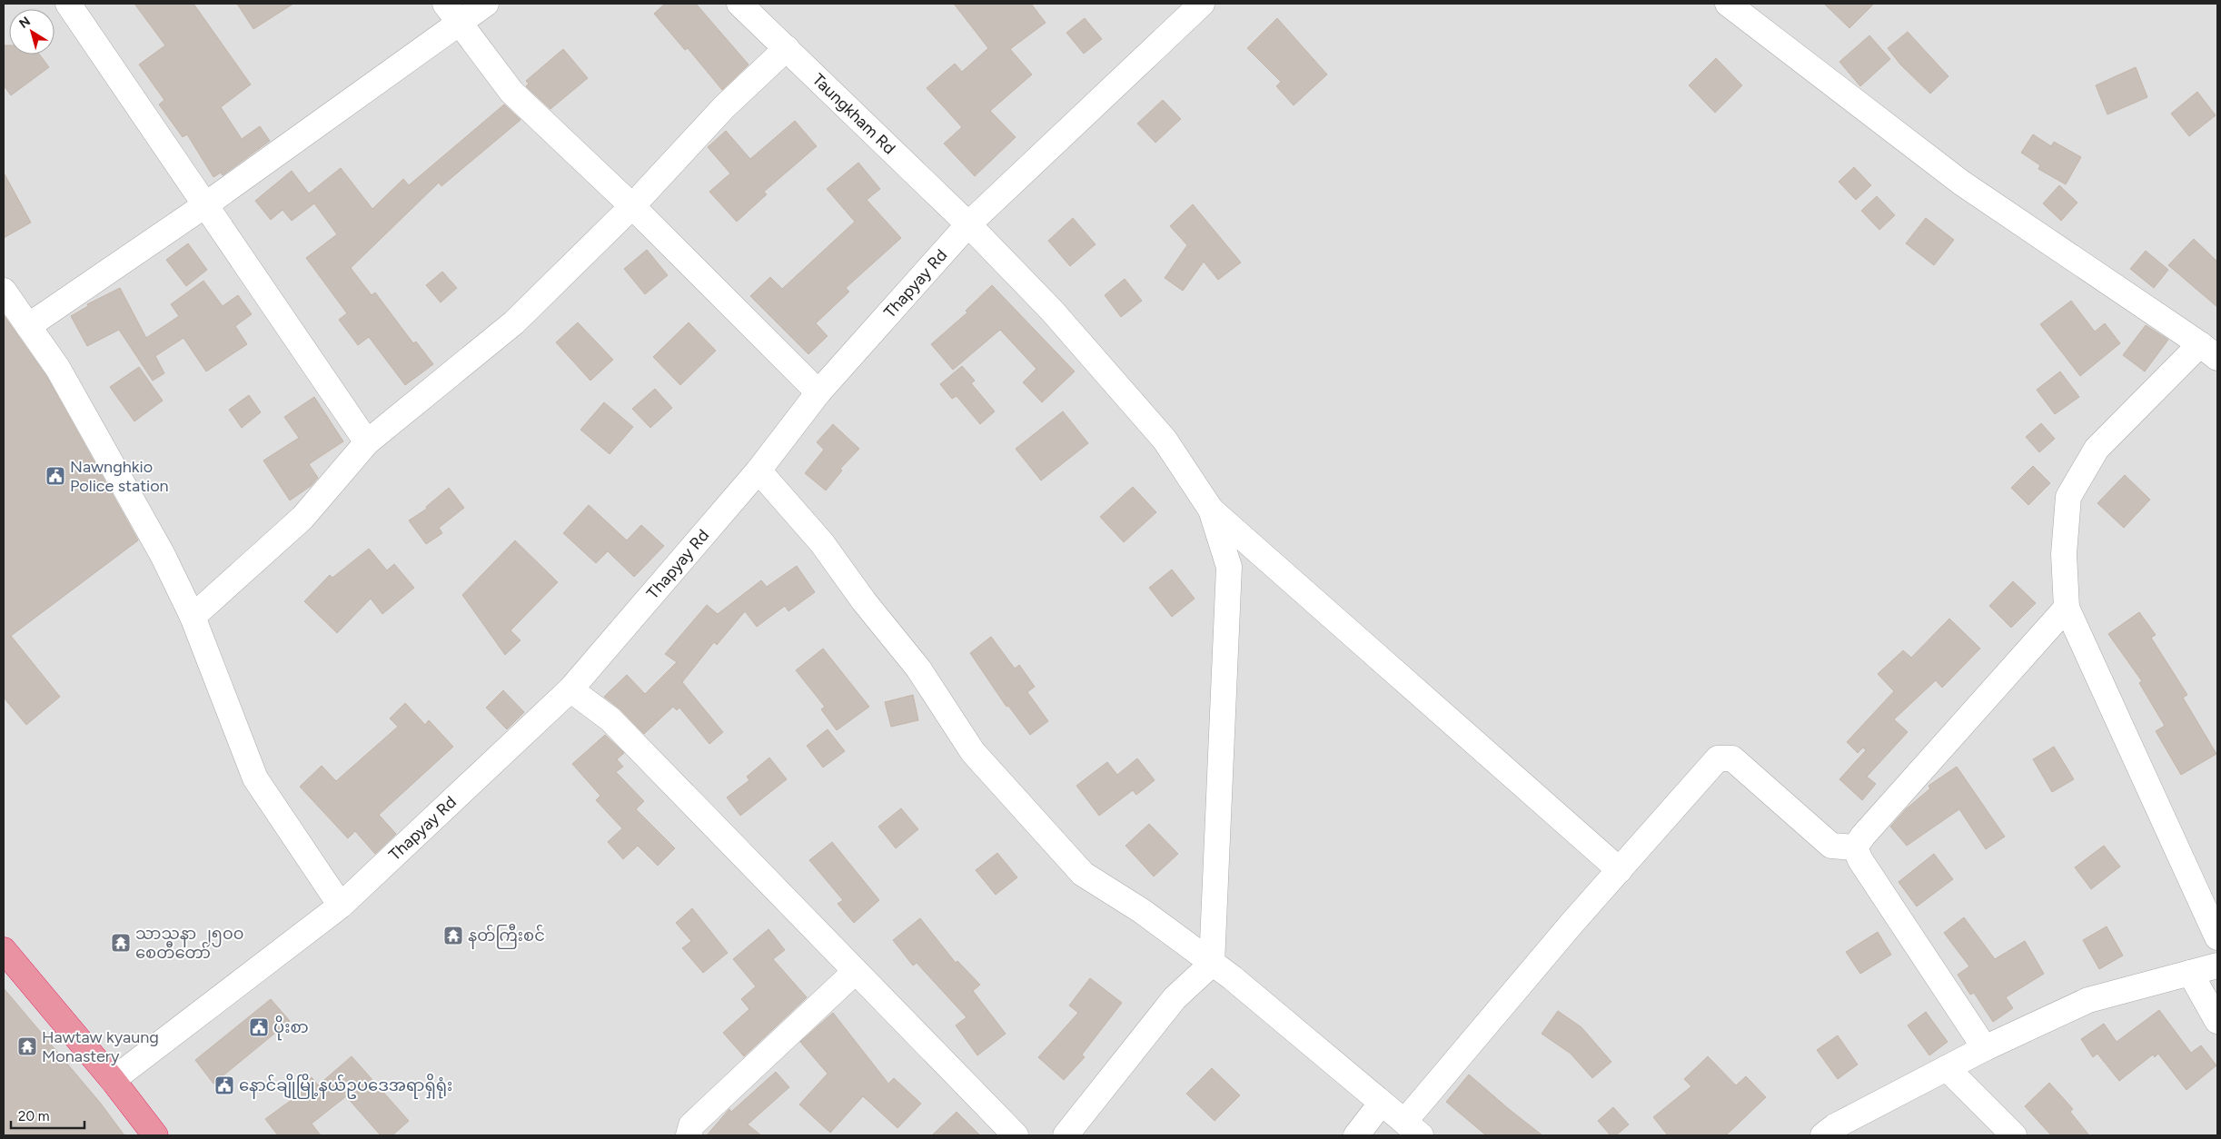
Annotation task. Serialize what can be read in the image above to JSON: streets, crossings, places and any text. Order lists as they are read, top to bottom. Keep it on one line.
{"streets":{"street":["Taungkham Rd","Thapyay Rd"]},"crossings":[["Taungkham Rd","Thapyay Rd"]],"places":{"public building":["Nawnghkio Police station","ပိုးစာ","နောင်ချိုမြို့နယ်ဥပဒေအရာရှိရုံး"],"temple":["နတ်ကြီးစင်","သာသနာ ၂၅၀၀ စေတီတော်","Hawtaw kyaung Monastery"]},"scale_bar":"20 m","north":"top left"}
